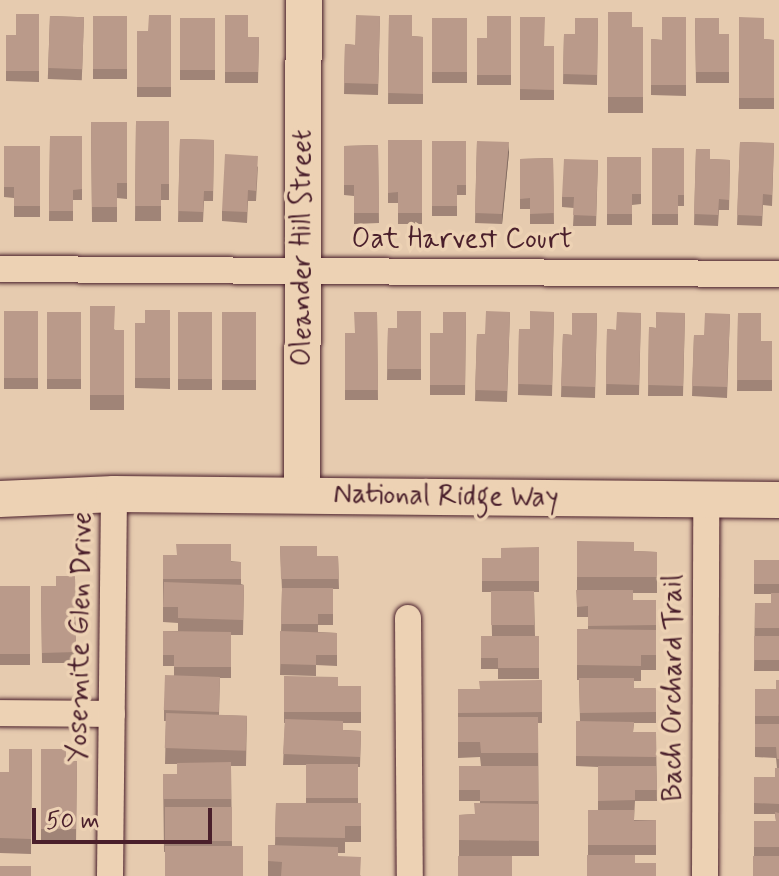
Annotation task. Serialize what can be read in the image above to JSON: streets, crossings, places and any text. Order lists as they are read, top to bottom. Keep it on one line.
{"streets":{"street":["Oat Harvest Court","Oleander Hill Street","National Ridge Way","Yosemite Glen Drive","Bach Orchard Trail"]},"crossings":[["Oat Harvest Court","Oleander Hill Street"],["Oleander Hill Street","National Ridge Way"],["National Ridge Way","Yosemite Glen Drive"],["National Ridge Way","Bach Orchard Trail"]],"scale_bar":"50 m"}
